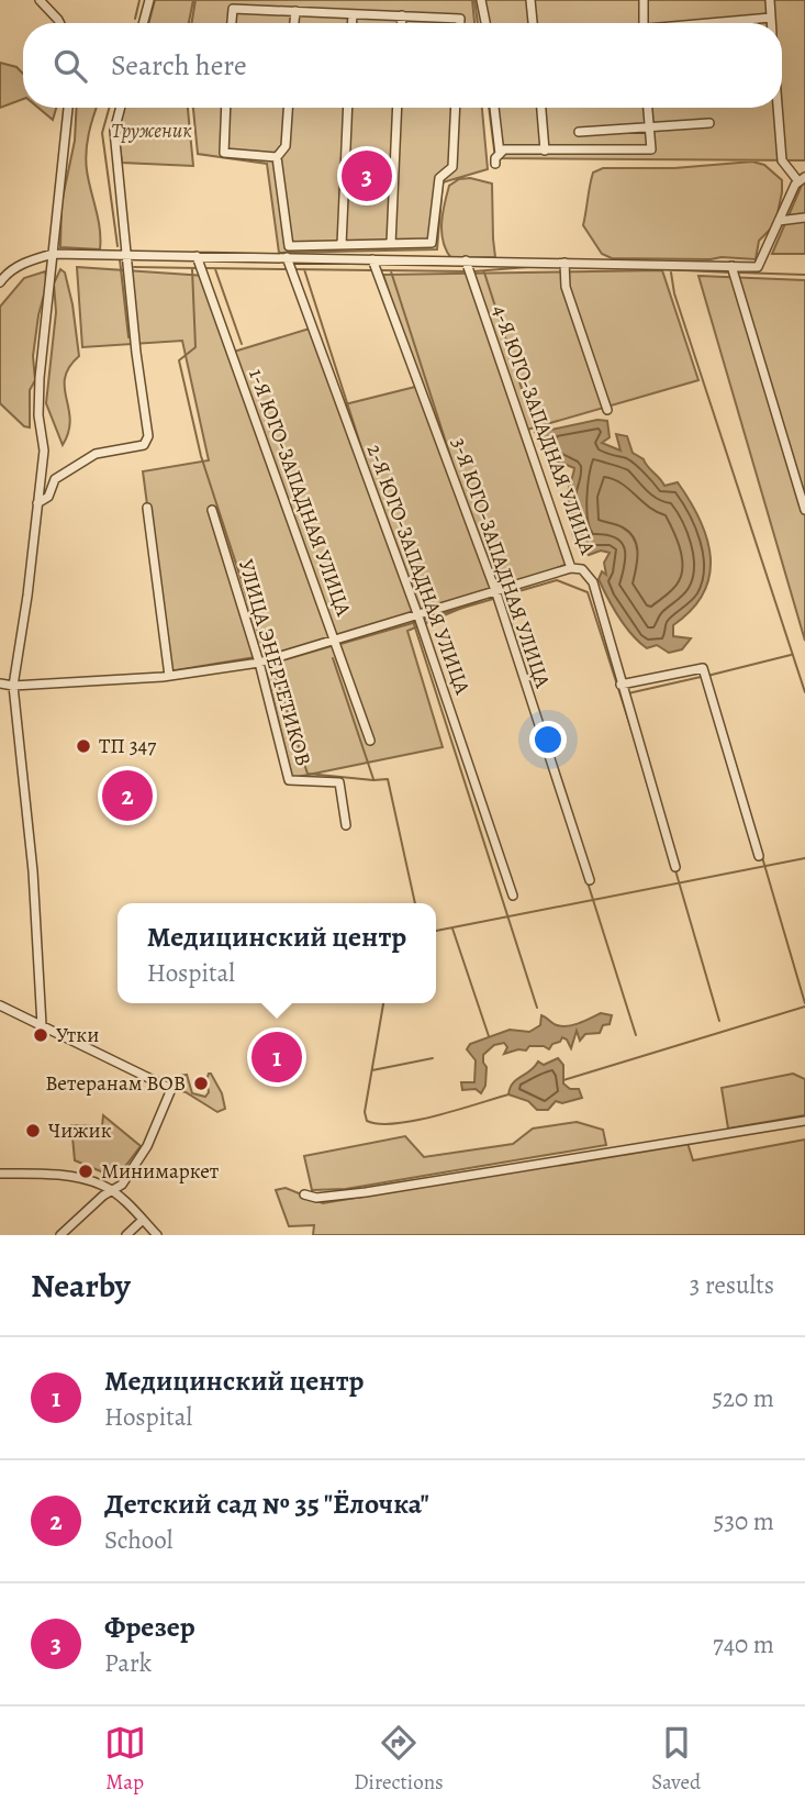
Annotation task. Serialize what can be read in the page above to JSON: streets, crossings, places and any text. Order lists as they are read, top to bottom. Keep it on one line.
{"streets":{"street":["4-Я ЮГО-ЗАПАДНАЯ УЛИЦА","1-Я ЮГО-ЗАПАДНАЯ УЛИЦА","3-Я ЮГО-ЗАПАДНАЯ УЛИЦА","2-Я ЮГО-ЗАПАДНАЯ УЛИЦА","УЛИЦА ЭНЕРГЕТИКОВ"]},"parks":["Труженик"],"places":["ТП 347","Утки","Ветеранам ВОВ","Чижик","Минимаркет"],"page":{"search":"Search here","pins":["3","2","1"],"popup":["Медицинский центр","Hospital"],"heading":["Nearby","3 results"],"list":[{"mark":"1","name":"Медицинский центр","note":"Hospital","value":"520 m"},{"mark":"2","name":"Детский сад № 35 \"Ёлочка\"","note":"School","value":"530 m"},{"mark":"3","name":"Фрезер","note":"Park","value":"740 m"}],"nav":["Map","Directions","Saved"]}}
